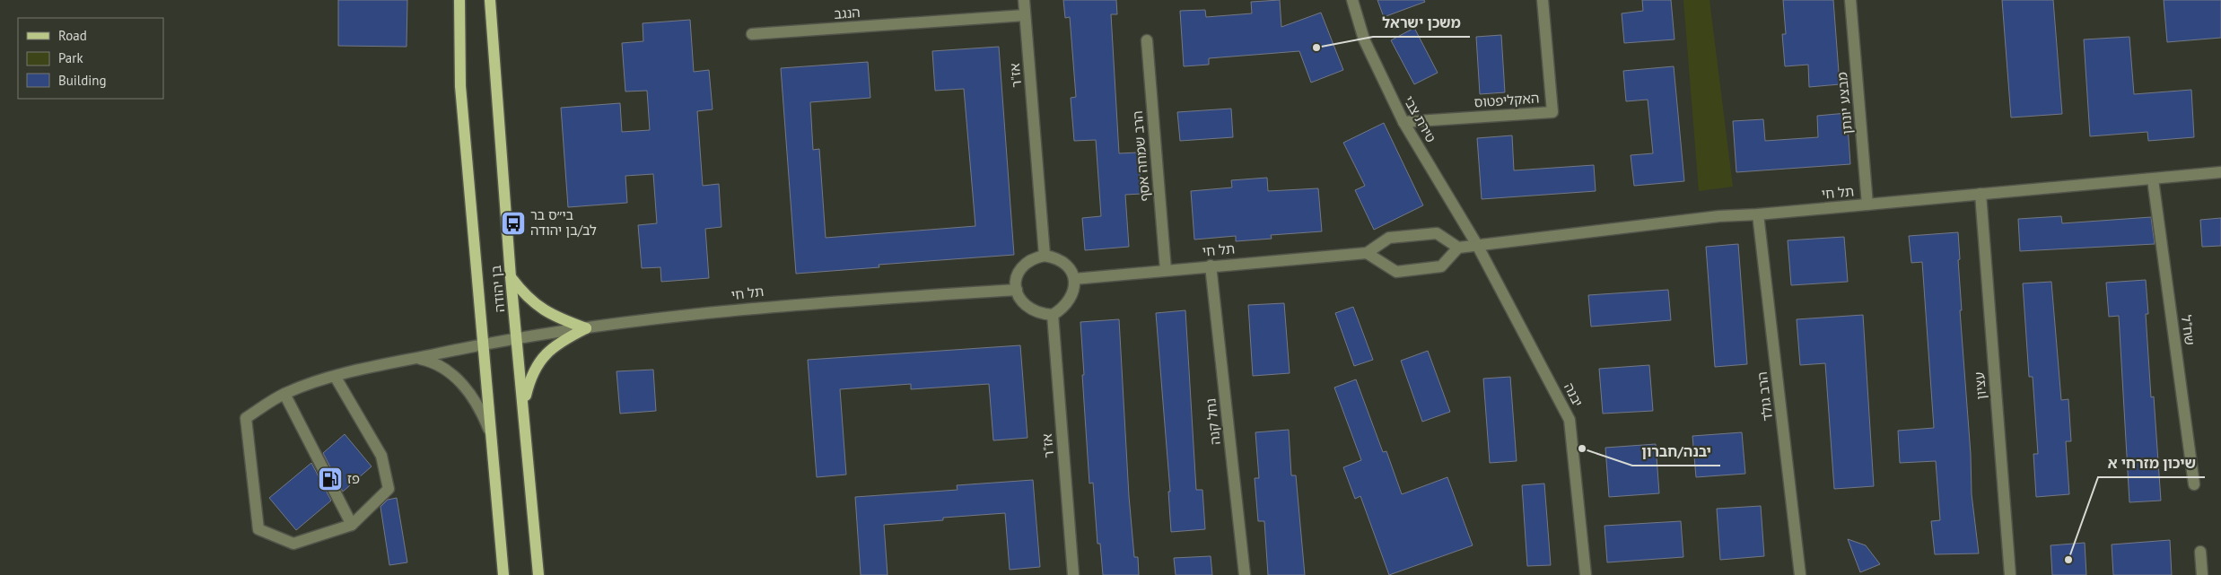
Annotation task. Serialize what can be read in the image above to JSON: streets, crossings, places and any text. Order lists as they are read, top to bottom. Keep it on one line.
{"streets":{"main road":["בן יהודה"],"street":["הנגב","אז\"ר","האקליפטוס","מבצע יונתן","טירת צבי","הרב שמחה אסף","תל חי","שח\"ל","עציון","יבנה","הרב גולד","נחל קנה"]},"crossings":[["הנגב","אז\"ר"],["אז\"ר","תל חי"],["האקליפטוס","טירת צבי"],["מבצע יונתן","תל חי"],["טירת צבי","תל חי"],["טירת צבי","יבנה"],["הרב שמחה אסף","תל חי"],["תל חי","בן יהודה"],["תל חי","שח\"ל"],["תל חי","עציון"],["תל חי","יבנה"],["תל חי","הרב גולד"],["תל חי","נחל קנה"]],"places":{"other":["משכן ישראל","יבנה/חברון","שיכון מזרחי א"],"bus stop":["בי״ס בר לב/בן יהודה"],"fuel station":["פז"]},"legend":["Road","Park","Building"]}
